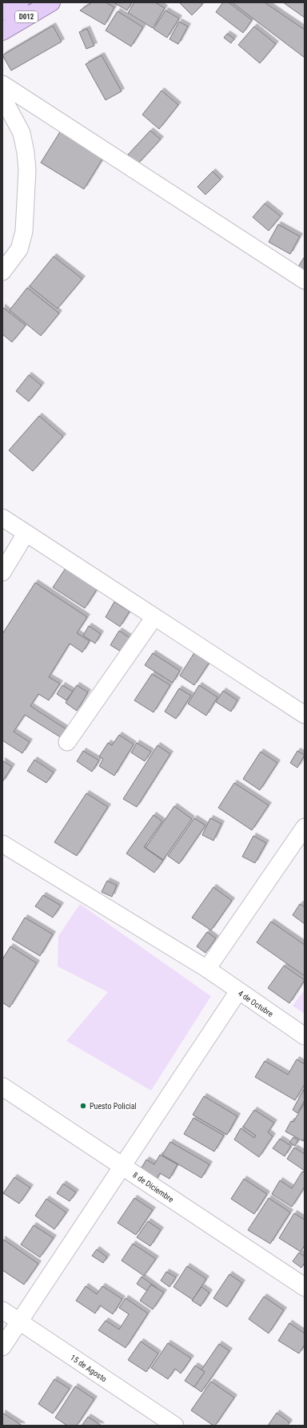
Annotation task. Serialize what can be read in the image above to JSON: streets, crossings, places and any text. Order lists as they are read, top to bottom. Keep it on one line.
{"streets":{"main road":["D012"],"street":["4 de Octubre","8 de Diciembre","15 de Agosto"]},"places":["Puesto Policial"]}
